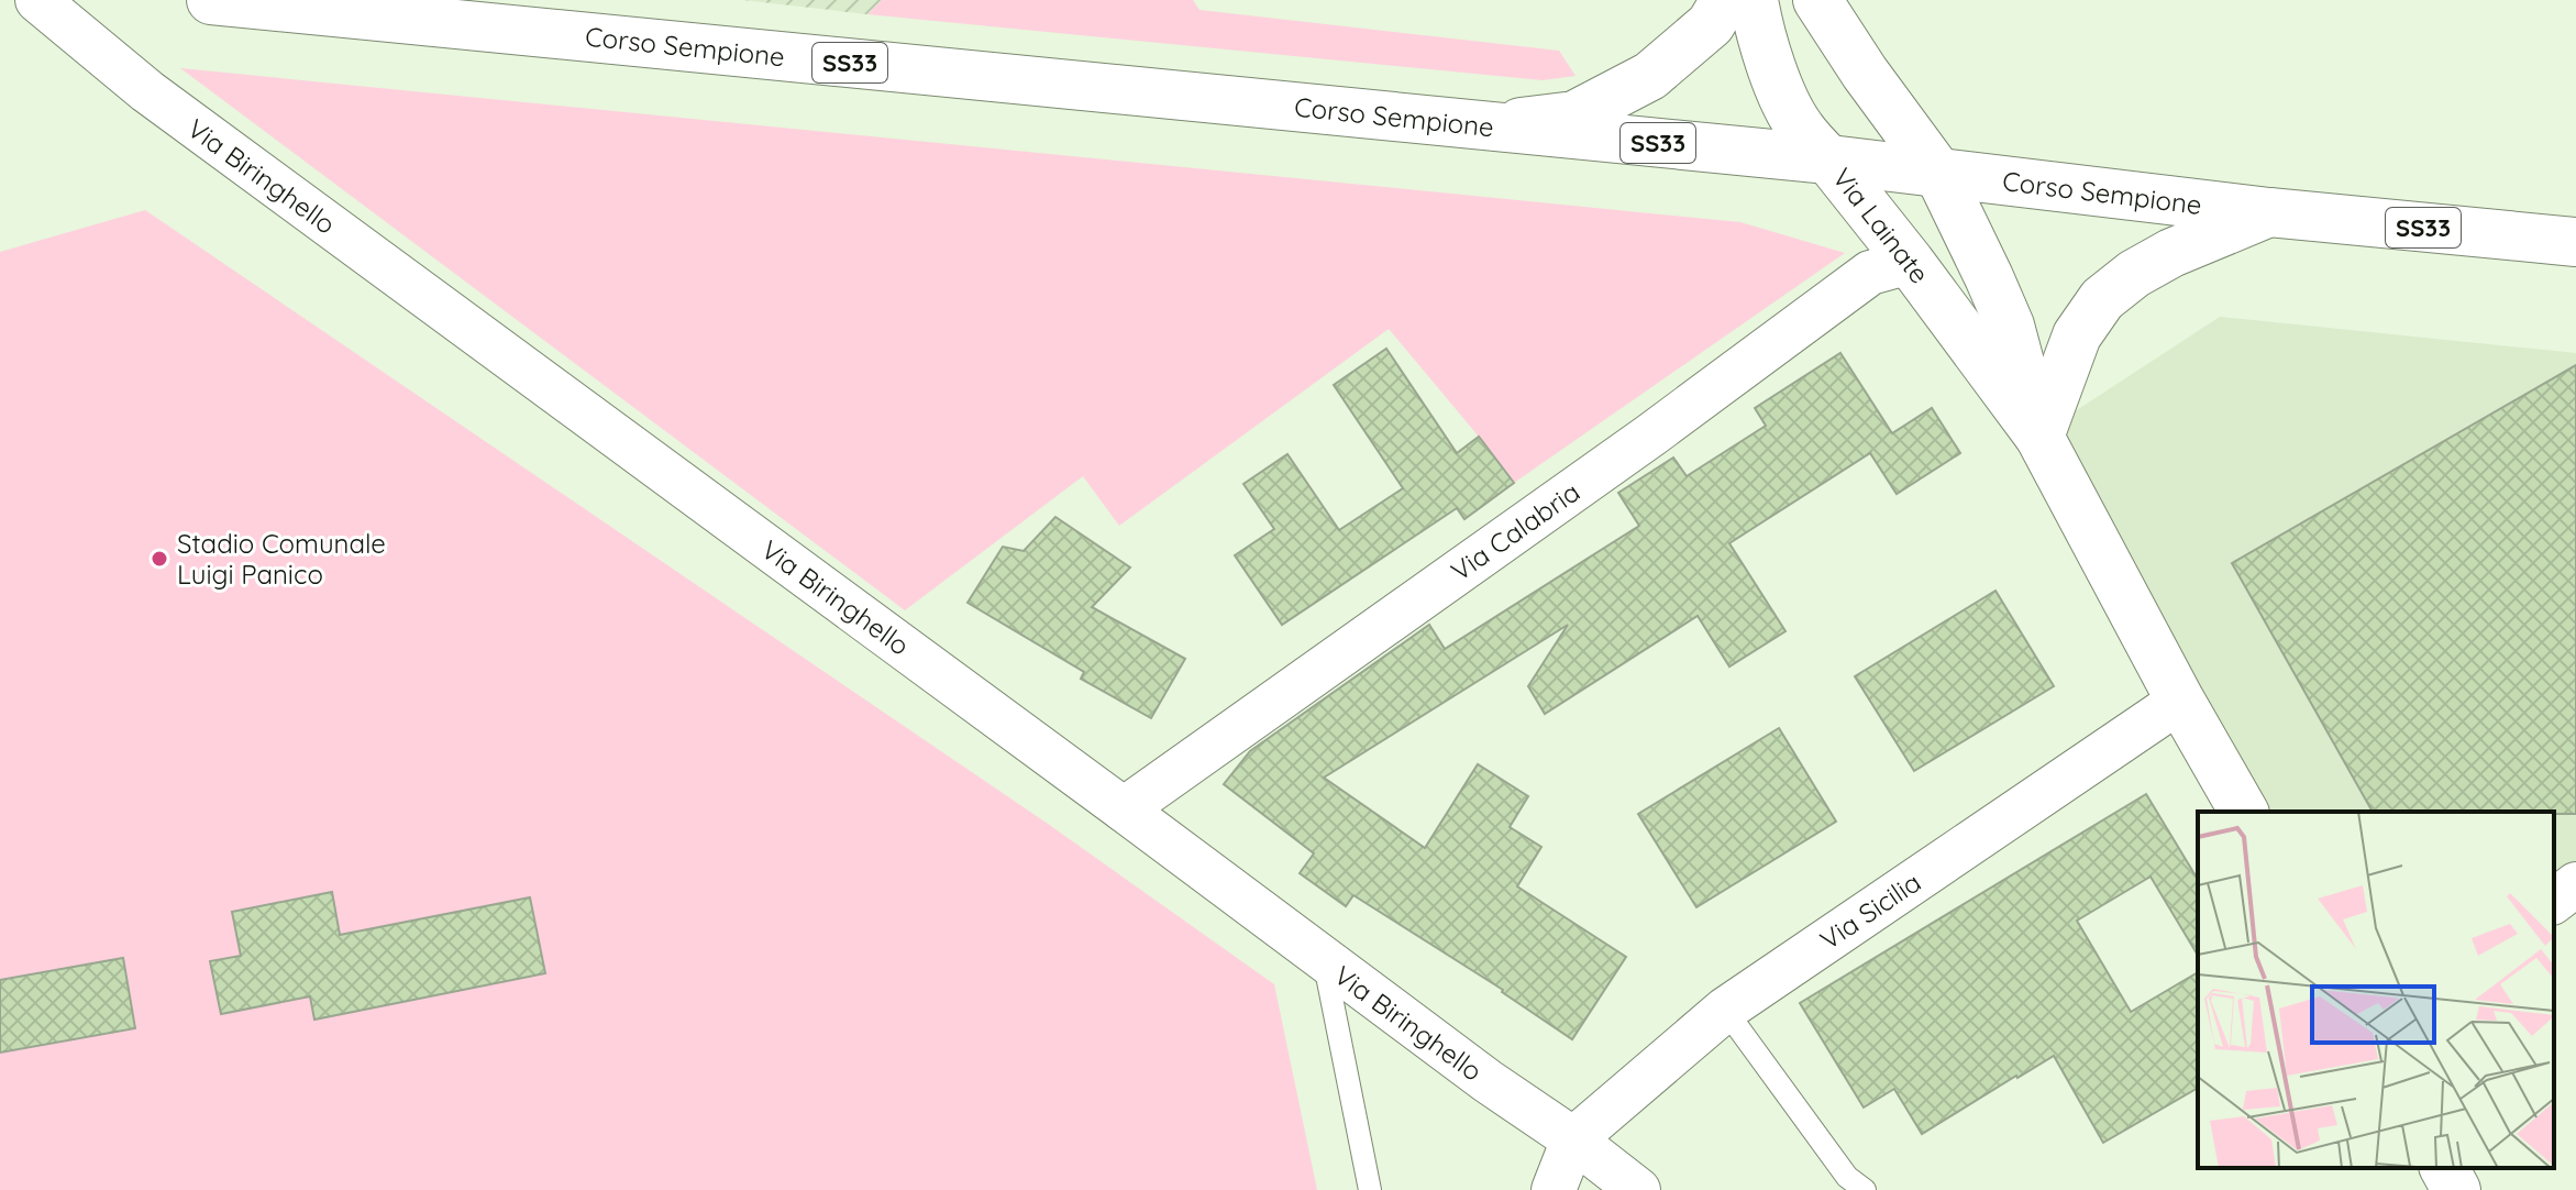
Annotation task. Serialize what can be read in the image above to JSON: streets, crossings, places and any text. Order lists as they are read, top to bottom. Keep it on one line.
{"streets":{"main road":["Corso Sempione","SS33","Via Lainate"],"street":["Via Biringhello","Via Calabria","Via Sicilia"]},"crossings":[["Corso Sempione","Via Lainate"],["Via Biringhello","Via Calabria"],["Via Biringhello","Via Sicilia"],["Via Lainate","Via Calabria"],["Via Lainate","Via Sicilia"]],"places":["Stadio Comunale Luigi Panico"]}
